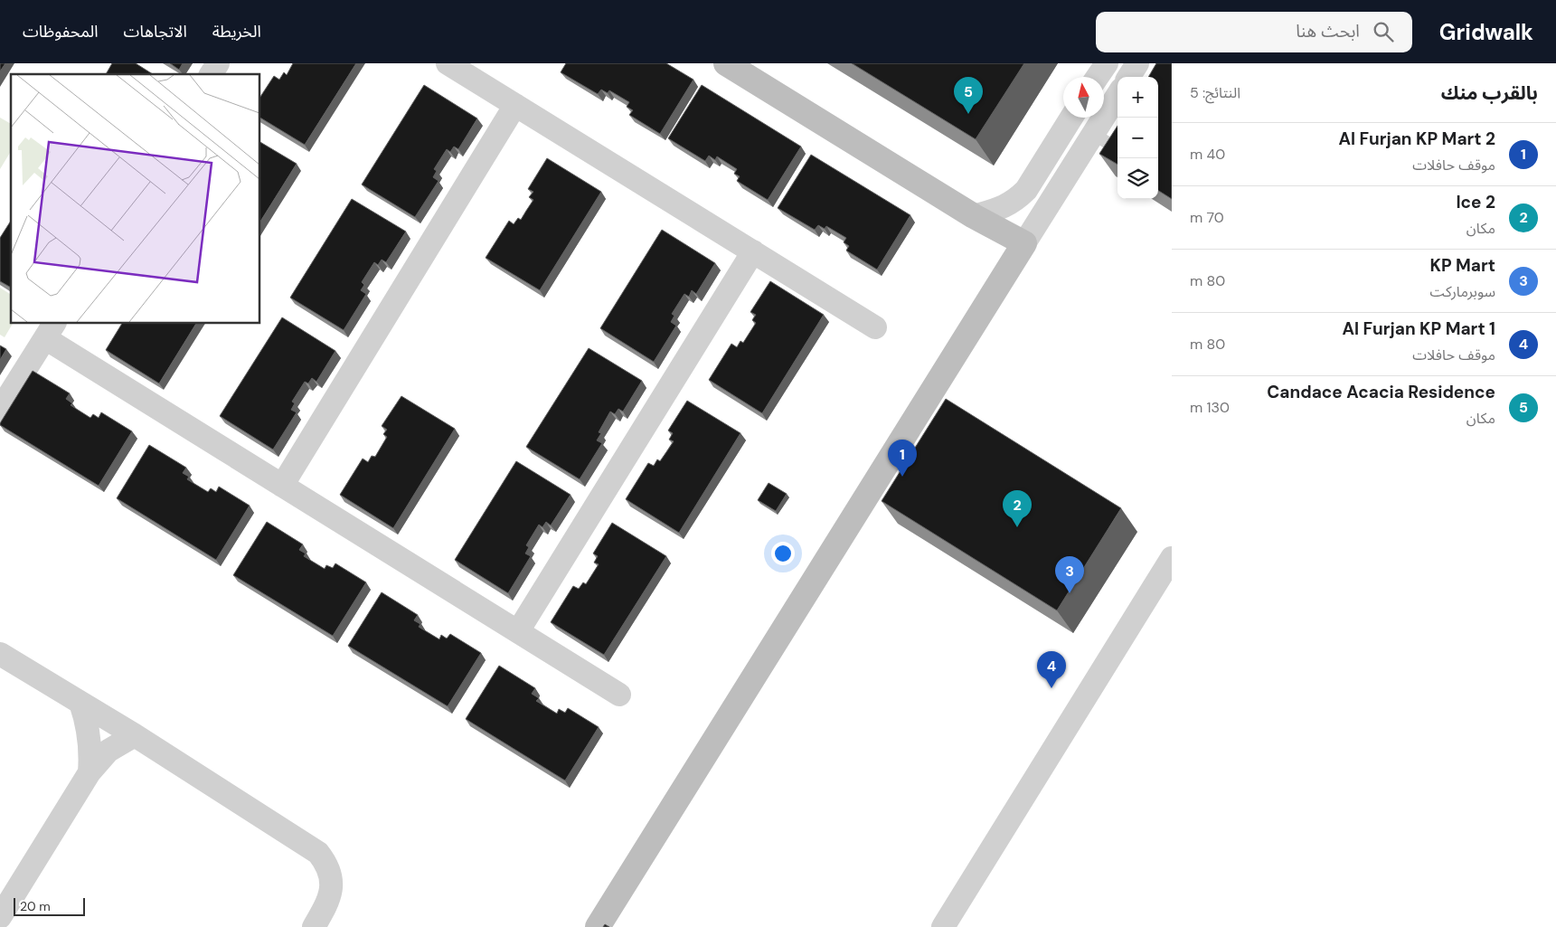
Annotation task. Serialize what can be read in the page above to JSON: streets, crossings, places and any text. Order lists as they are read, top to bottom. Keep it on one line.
{"scale_bar":"20 m","north":"top","page":{"header":"Gridwalk","search":"ابحث هنا","nav":["الخريطة","الاتجاهات","المحفوظات"],"heading":["بالقرب منك","النتائج: 5"],"map_buttons":["+","−"],"pins":["5","1","2","3","4"],"list":[{"mark":"1","name":"Al Furjan KP Mart 2","note":"موقف حافلات","value":"40 m"},{"mark":"2","name":"Ice 2","note":"مكان","value":"70 m"},{"mark":"3","name":"KP Mart","note":"سوبرماركت","value":"80 m"},{"mark":"4","name":"Al Furjan KP Mart 1","note":"موقف حافلات","value":"80 m"},{"mark":"5","name":"Candace Acacia Residence","note":"مكان","value":"130 m"}],"scale":"20 m"}}
